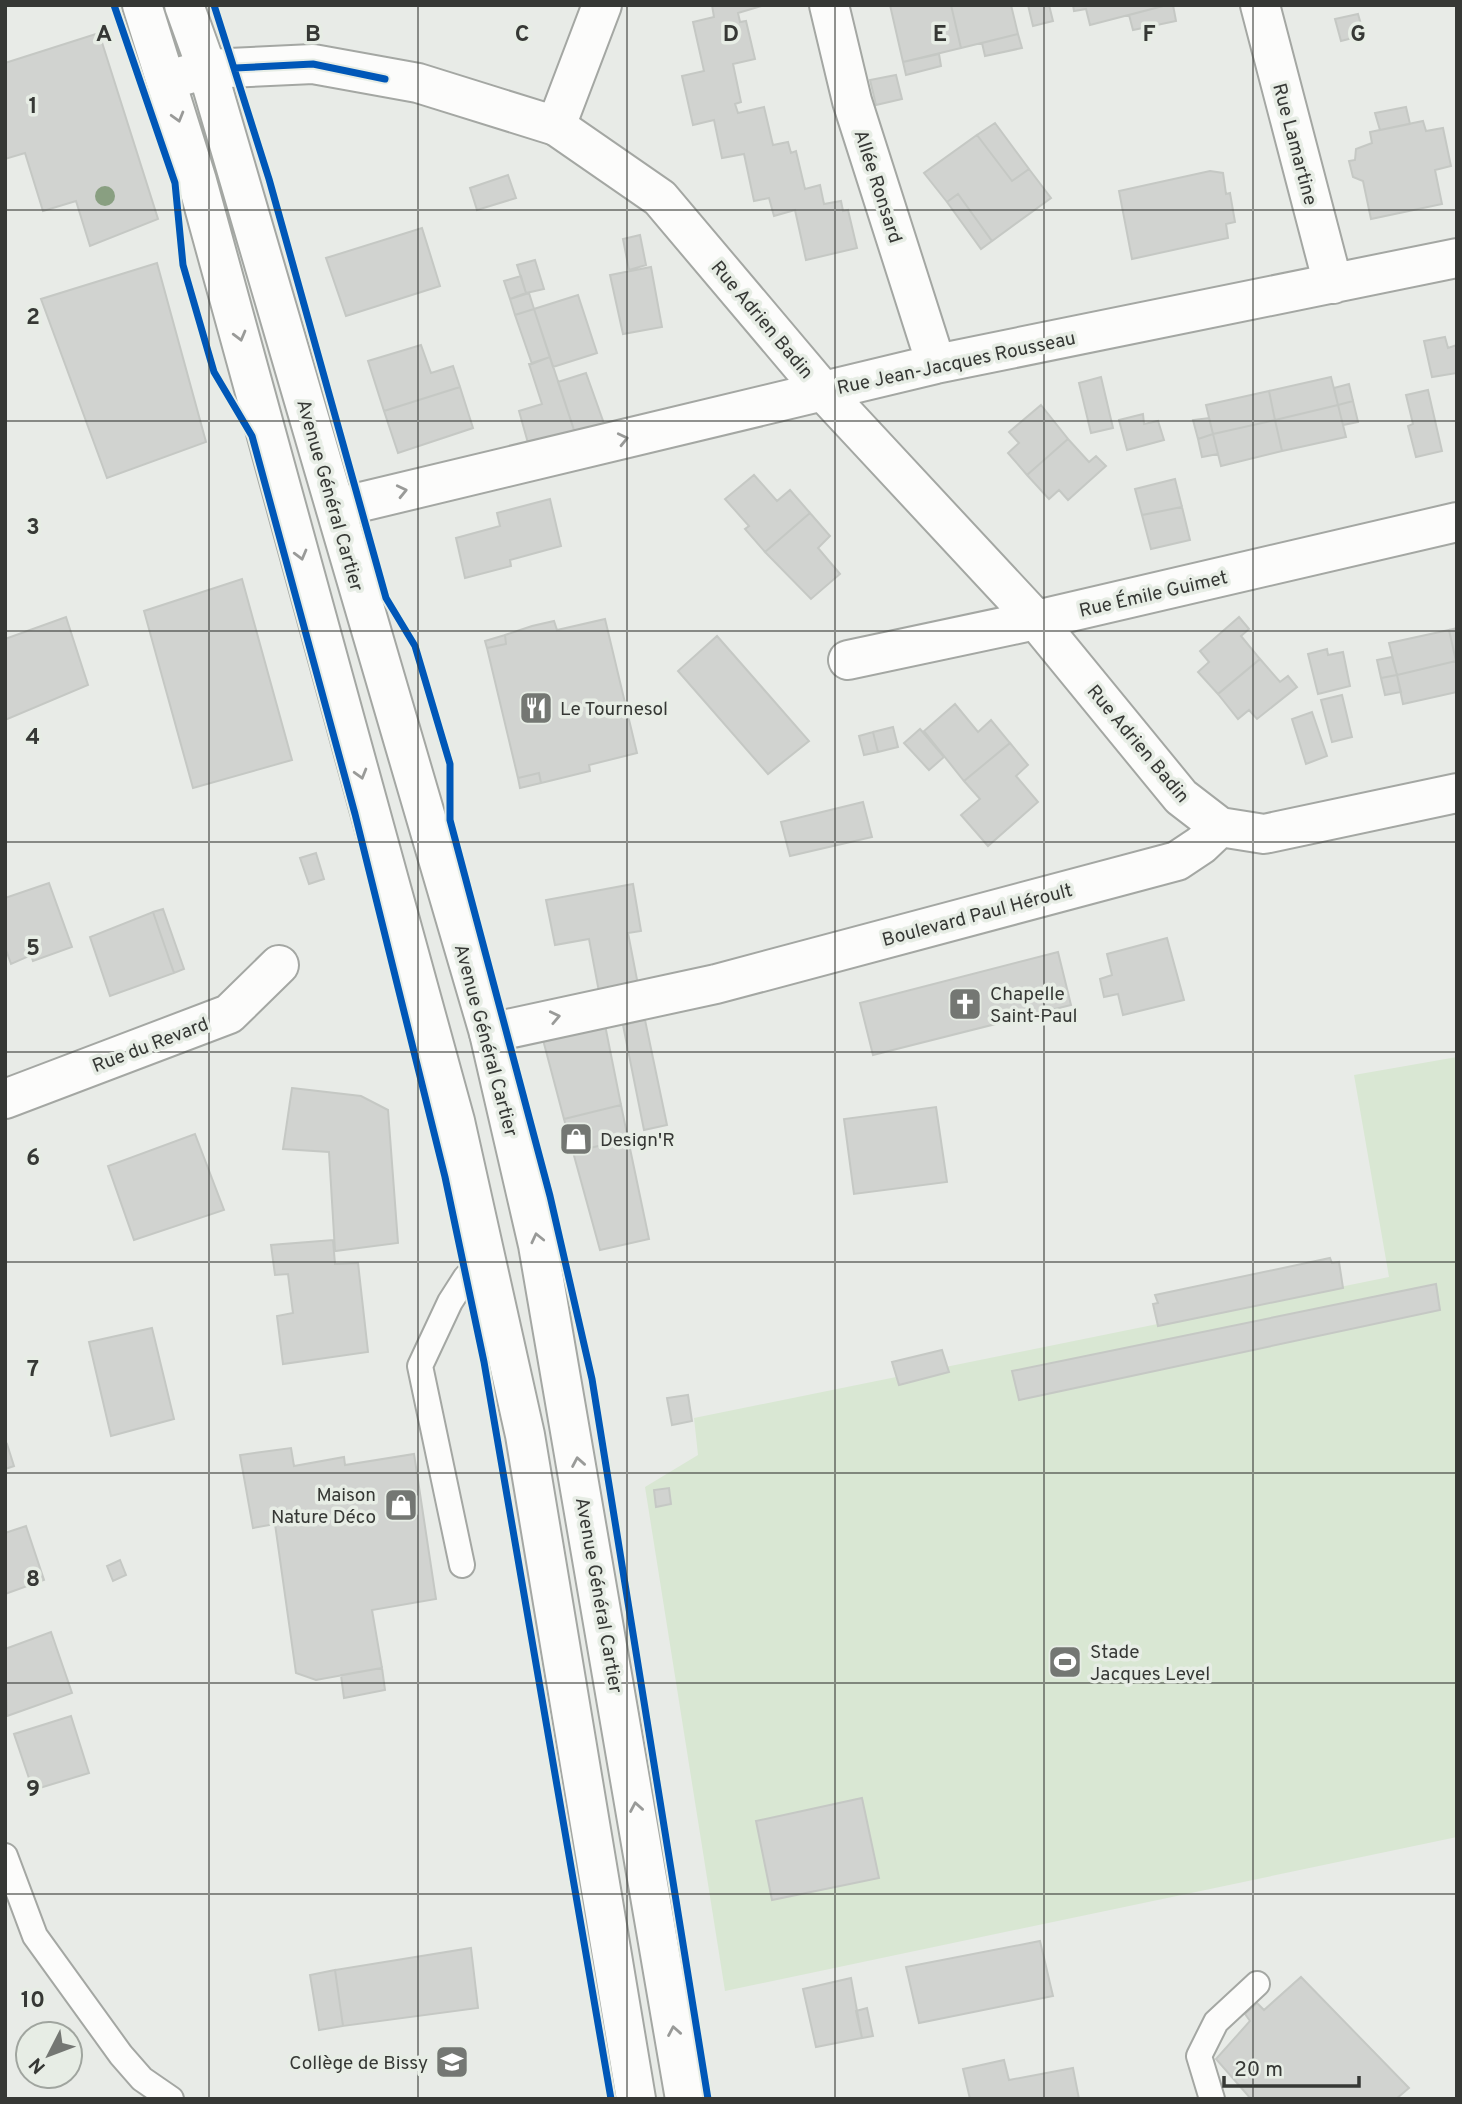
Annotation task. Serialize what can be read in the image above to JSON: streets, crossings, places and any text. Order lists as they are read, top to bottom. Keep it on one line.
{"streets":{"street":["Rue Lamartine","Allée Ronsard","Rue Adrien Badin","Rue Jean-Jacques Rousseau","Avenue Général Cartier","Rue Émile Guimet","Boulevard Paul Héroult","Rue du Revard"]},"crossings":[["Rue Lamartine","Rue Jean-Jacques Rousseau"],["Allée Ronsard","Rue Jean-Jacques Rousseau"],["Rue Adrien Badin","Rue Jean-Jacques Rousseau"],["Rue Adrien Badin","Avenue Général Cartier"],["Rue Adrien Badin","Rue Émile Guimet"],["Rue Adrien Badin","Boulevard Paul Héroult"],["Rue Jean-Jacques Rousseau","Avenue Général Cartier"],["Avenue Général Cartier","Boulevard Paul Héroult"]],"one_way":["Rue Jean-Jacques Rousseau","Boulevard Paul Héroult"],"places":{"restaurant":["Le Tournesol"],"church":["Chapelle Saint-Paul"],"shop":["Design'R","Maison Nature Déco"],"sports":["Stade Jacques Level"],"school or university":["Collège de Bissy"]},"scale_bar":"20 m","north":"bottom left","grid":{"columns":["A","B","C","D","E","F","G"],"rows":["1","2","3","4","5","6","7","8","9","10"]}}
